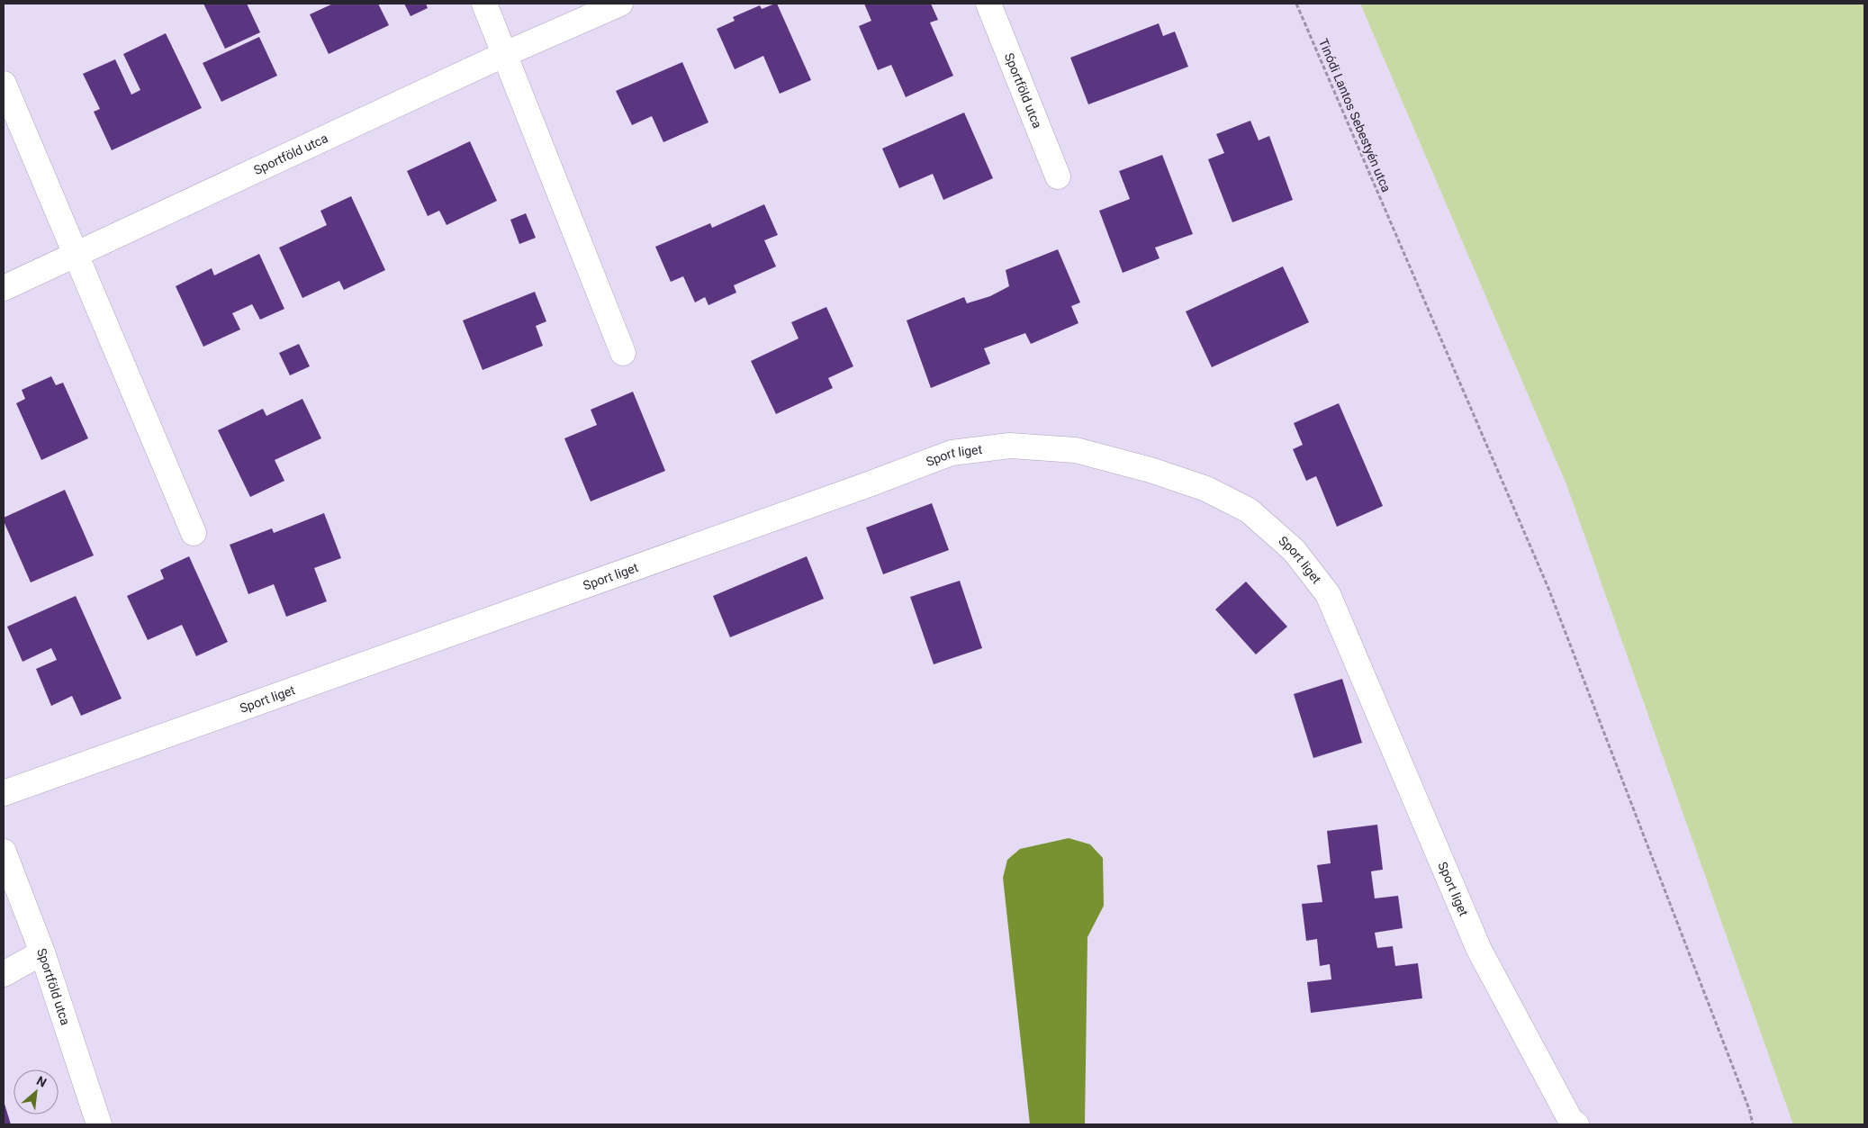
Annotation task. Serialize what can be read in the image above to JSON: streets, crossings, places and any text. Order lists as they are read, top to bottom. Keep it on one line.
{"streets":{"street":["Sportföld utca","Sport liget"],"path":["Tinódi Lantos Sebestyén utca"]},"north":"top right"}
